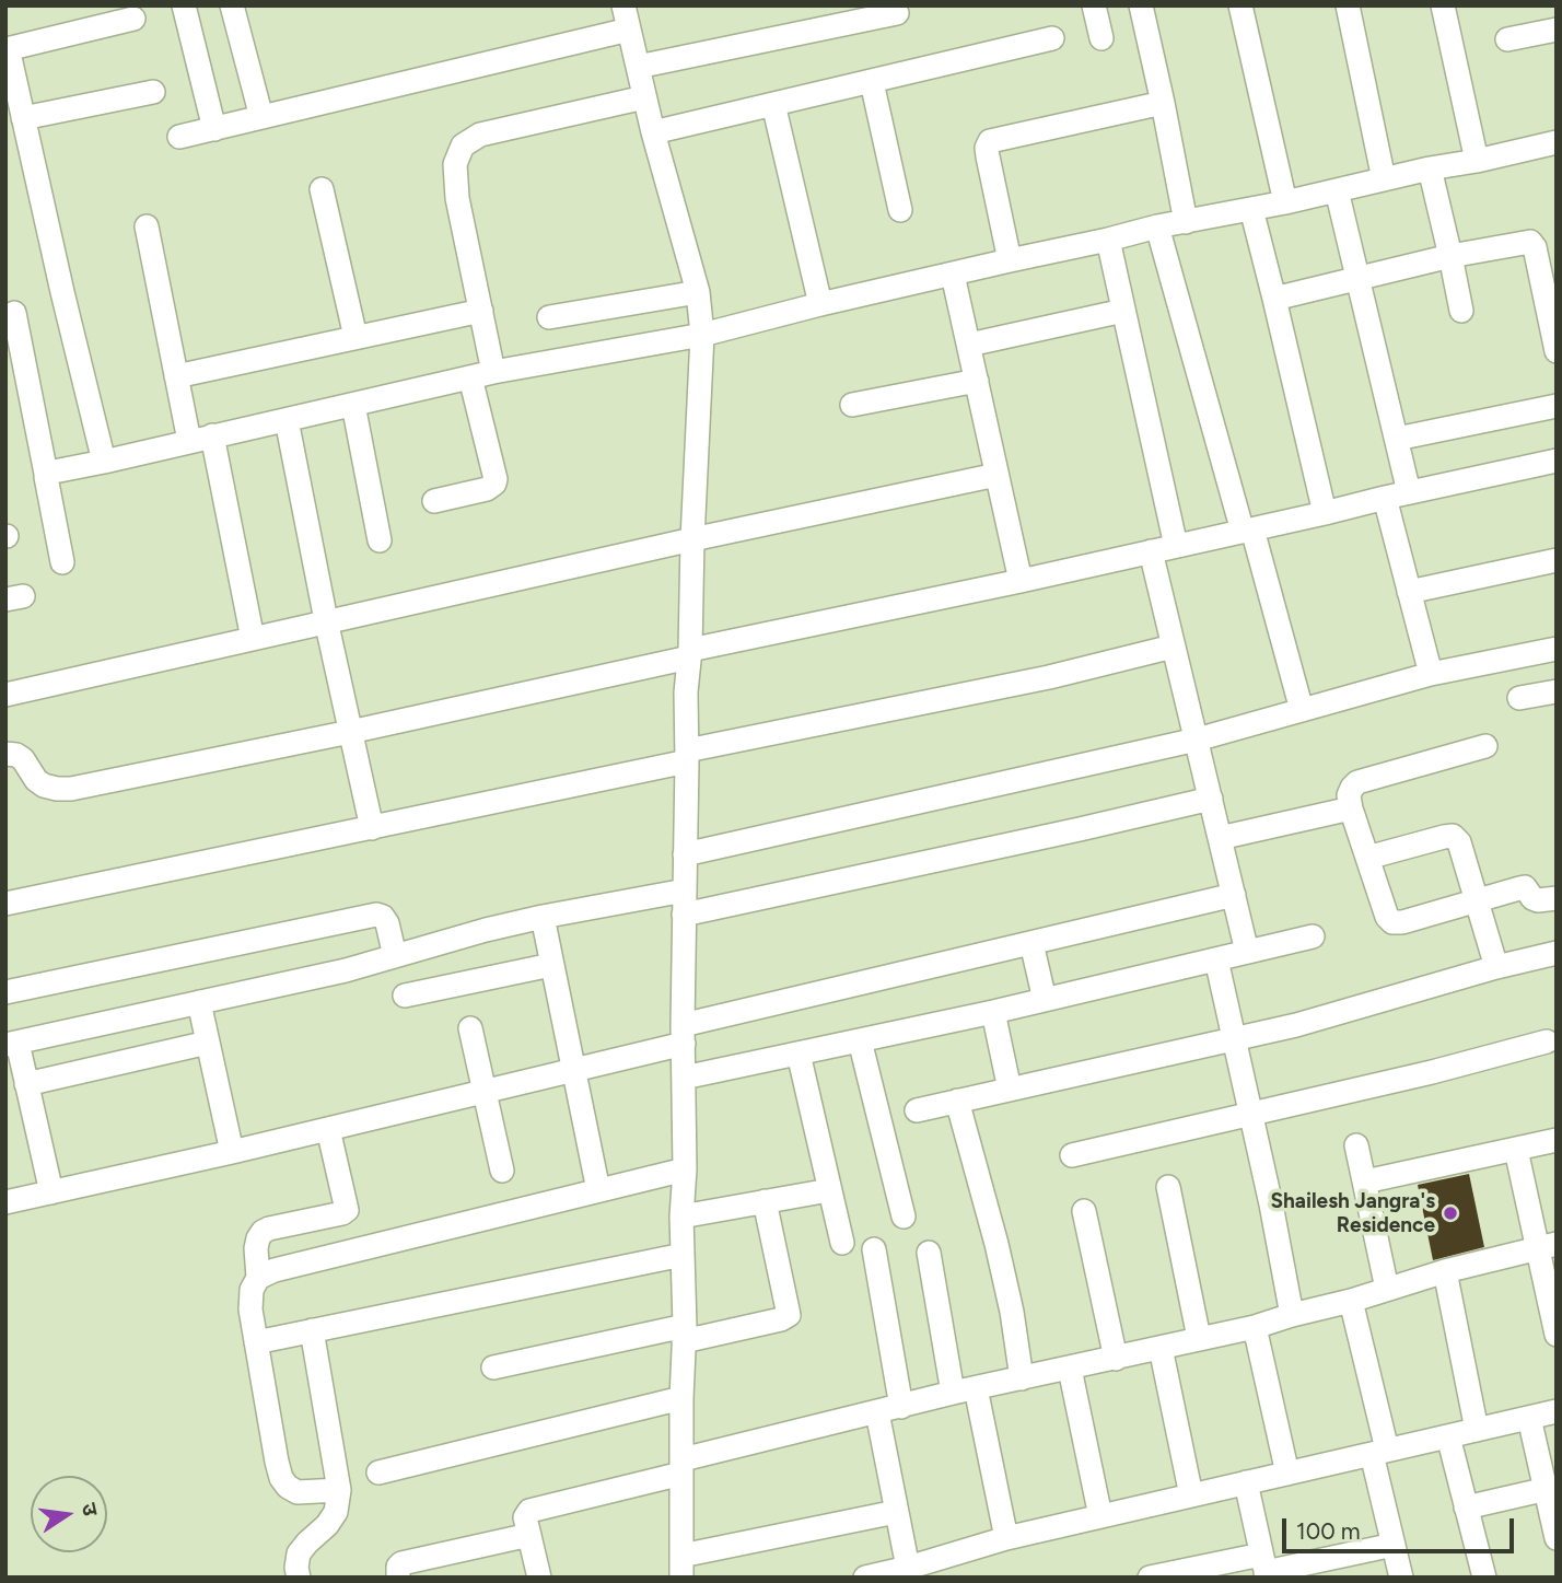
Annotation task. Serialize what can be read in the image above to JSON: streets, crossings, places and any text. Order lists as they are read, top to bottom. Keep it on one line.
{"places":["Shailesh Jangra's Residence"],"scale_bar":"100 m","north":"right"}
